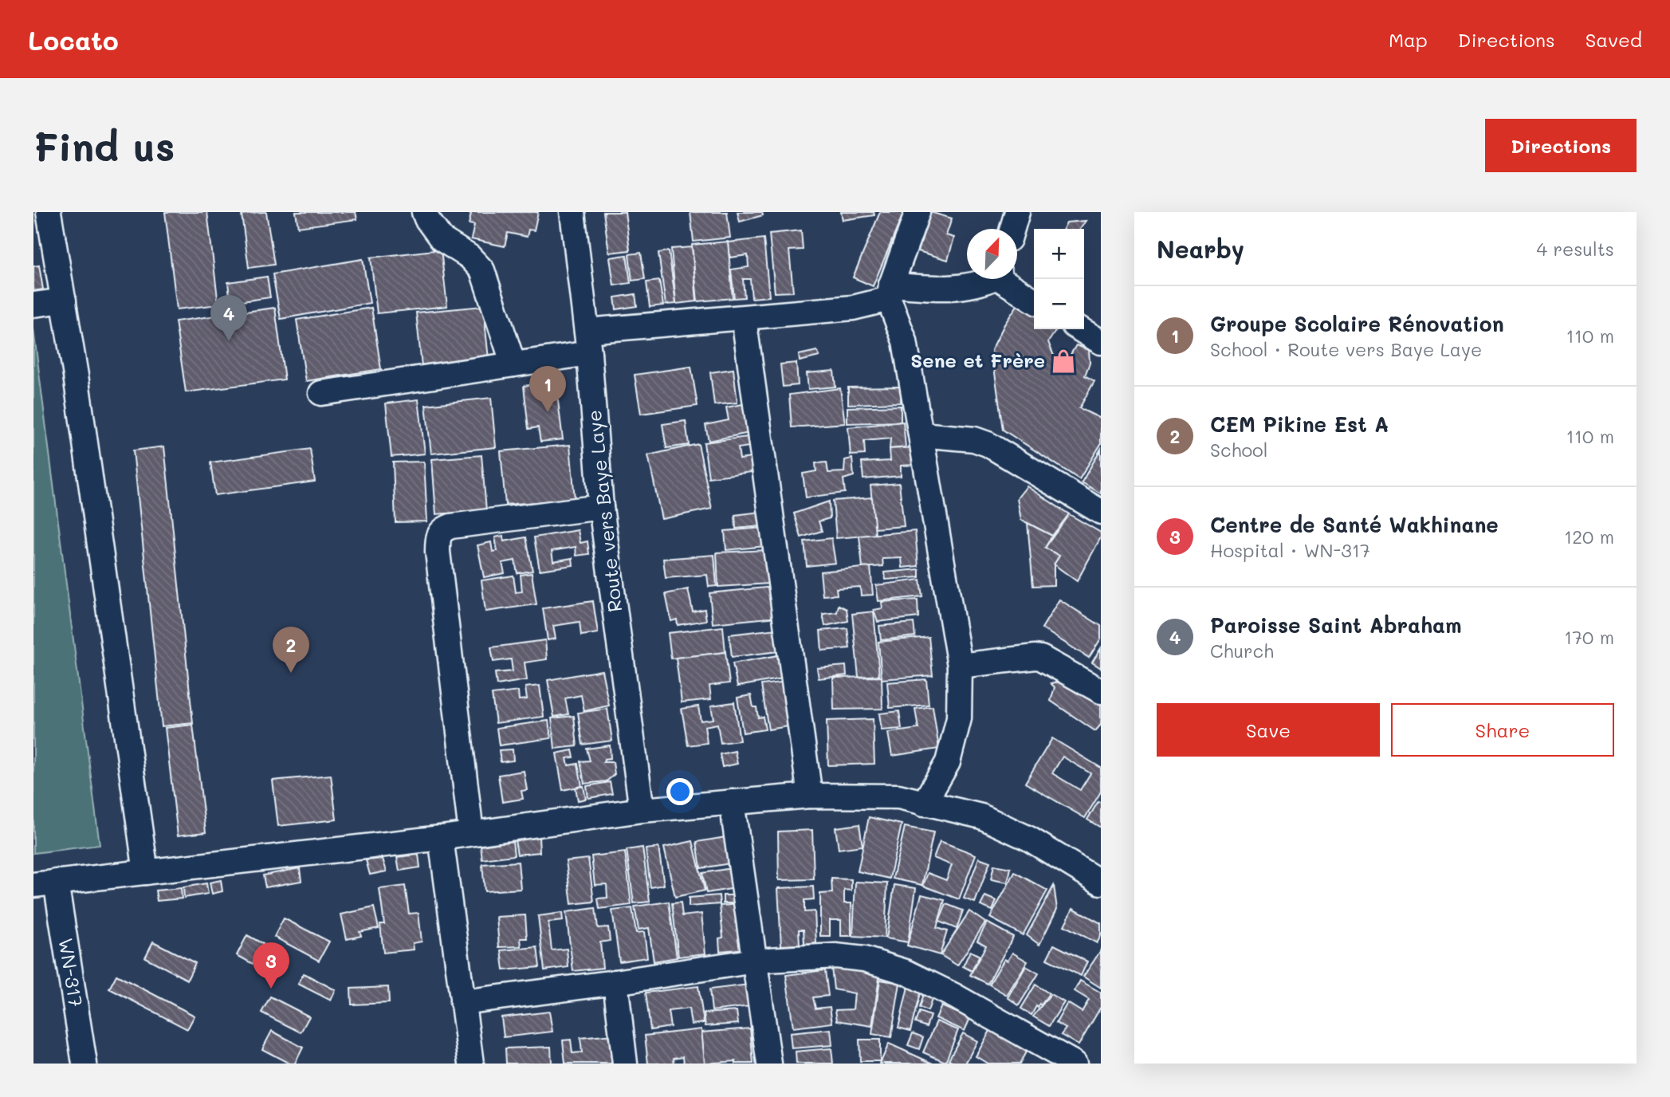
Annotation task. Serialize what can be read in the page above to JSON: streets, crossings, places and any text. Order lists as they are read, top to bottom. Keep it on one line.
{"streets":{"street":["Route vers Baye Laye","WN-317"]},"places":{"shop":["Sene et Frère"]},"north":"top right","page":{"header":"Locato","nav":["Map","Directions","Saved"],"buttons":["Directions",["Save","Share"]],"title":"Find us","heading":["Nearby","4 results"],"map_buttons":["+","−"],"list":[{"mark":"1","name":"Groupe Scolaire Rénovation","note":"School · Route vers Baye Laye","value":"110 m"},{"mark":"2","name":"CEM Pikine Est A","note":"School","value":"110 m"},{"mark":"3","name":"Centre de Santé Wakhinane","note":"Hospital · WN-317","value":"120 m"},{"mark":"4","name":"Paroisse Saint Abraham","note":"Church","value":"170 m"}],"pins":["4","1","2","3"]}}
